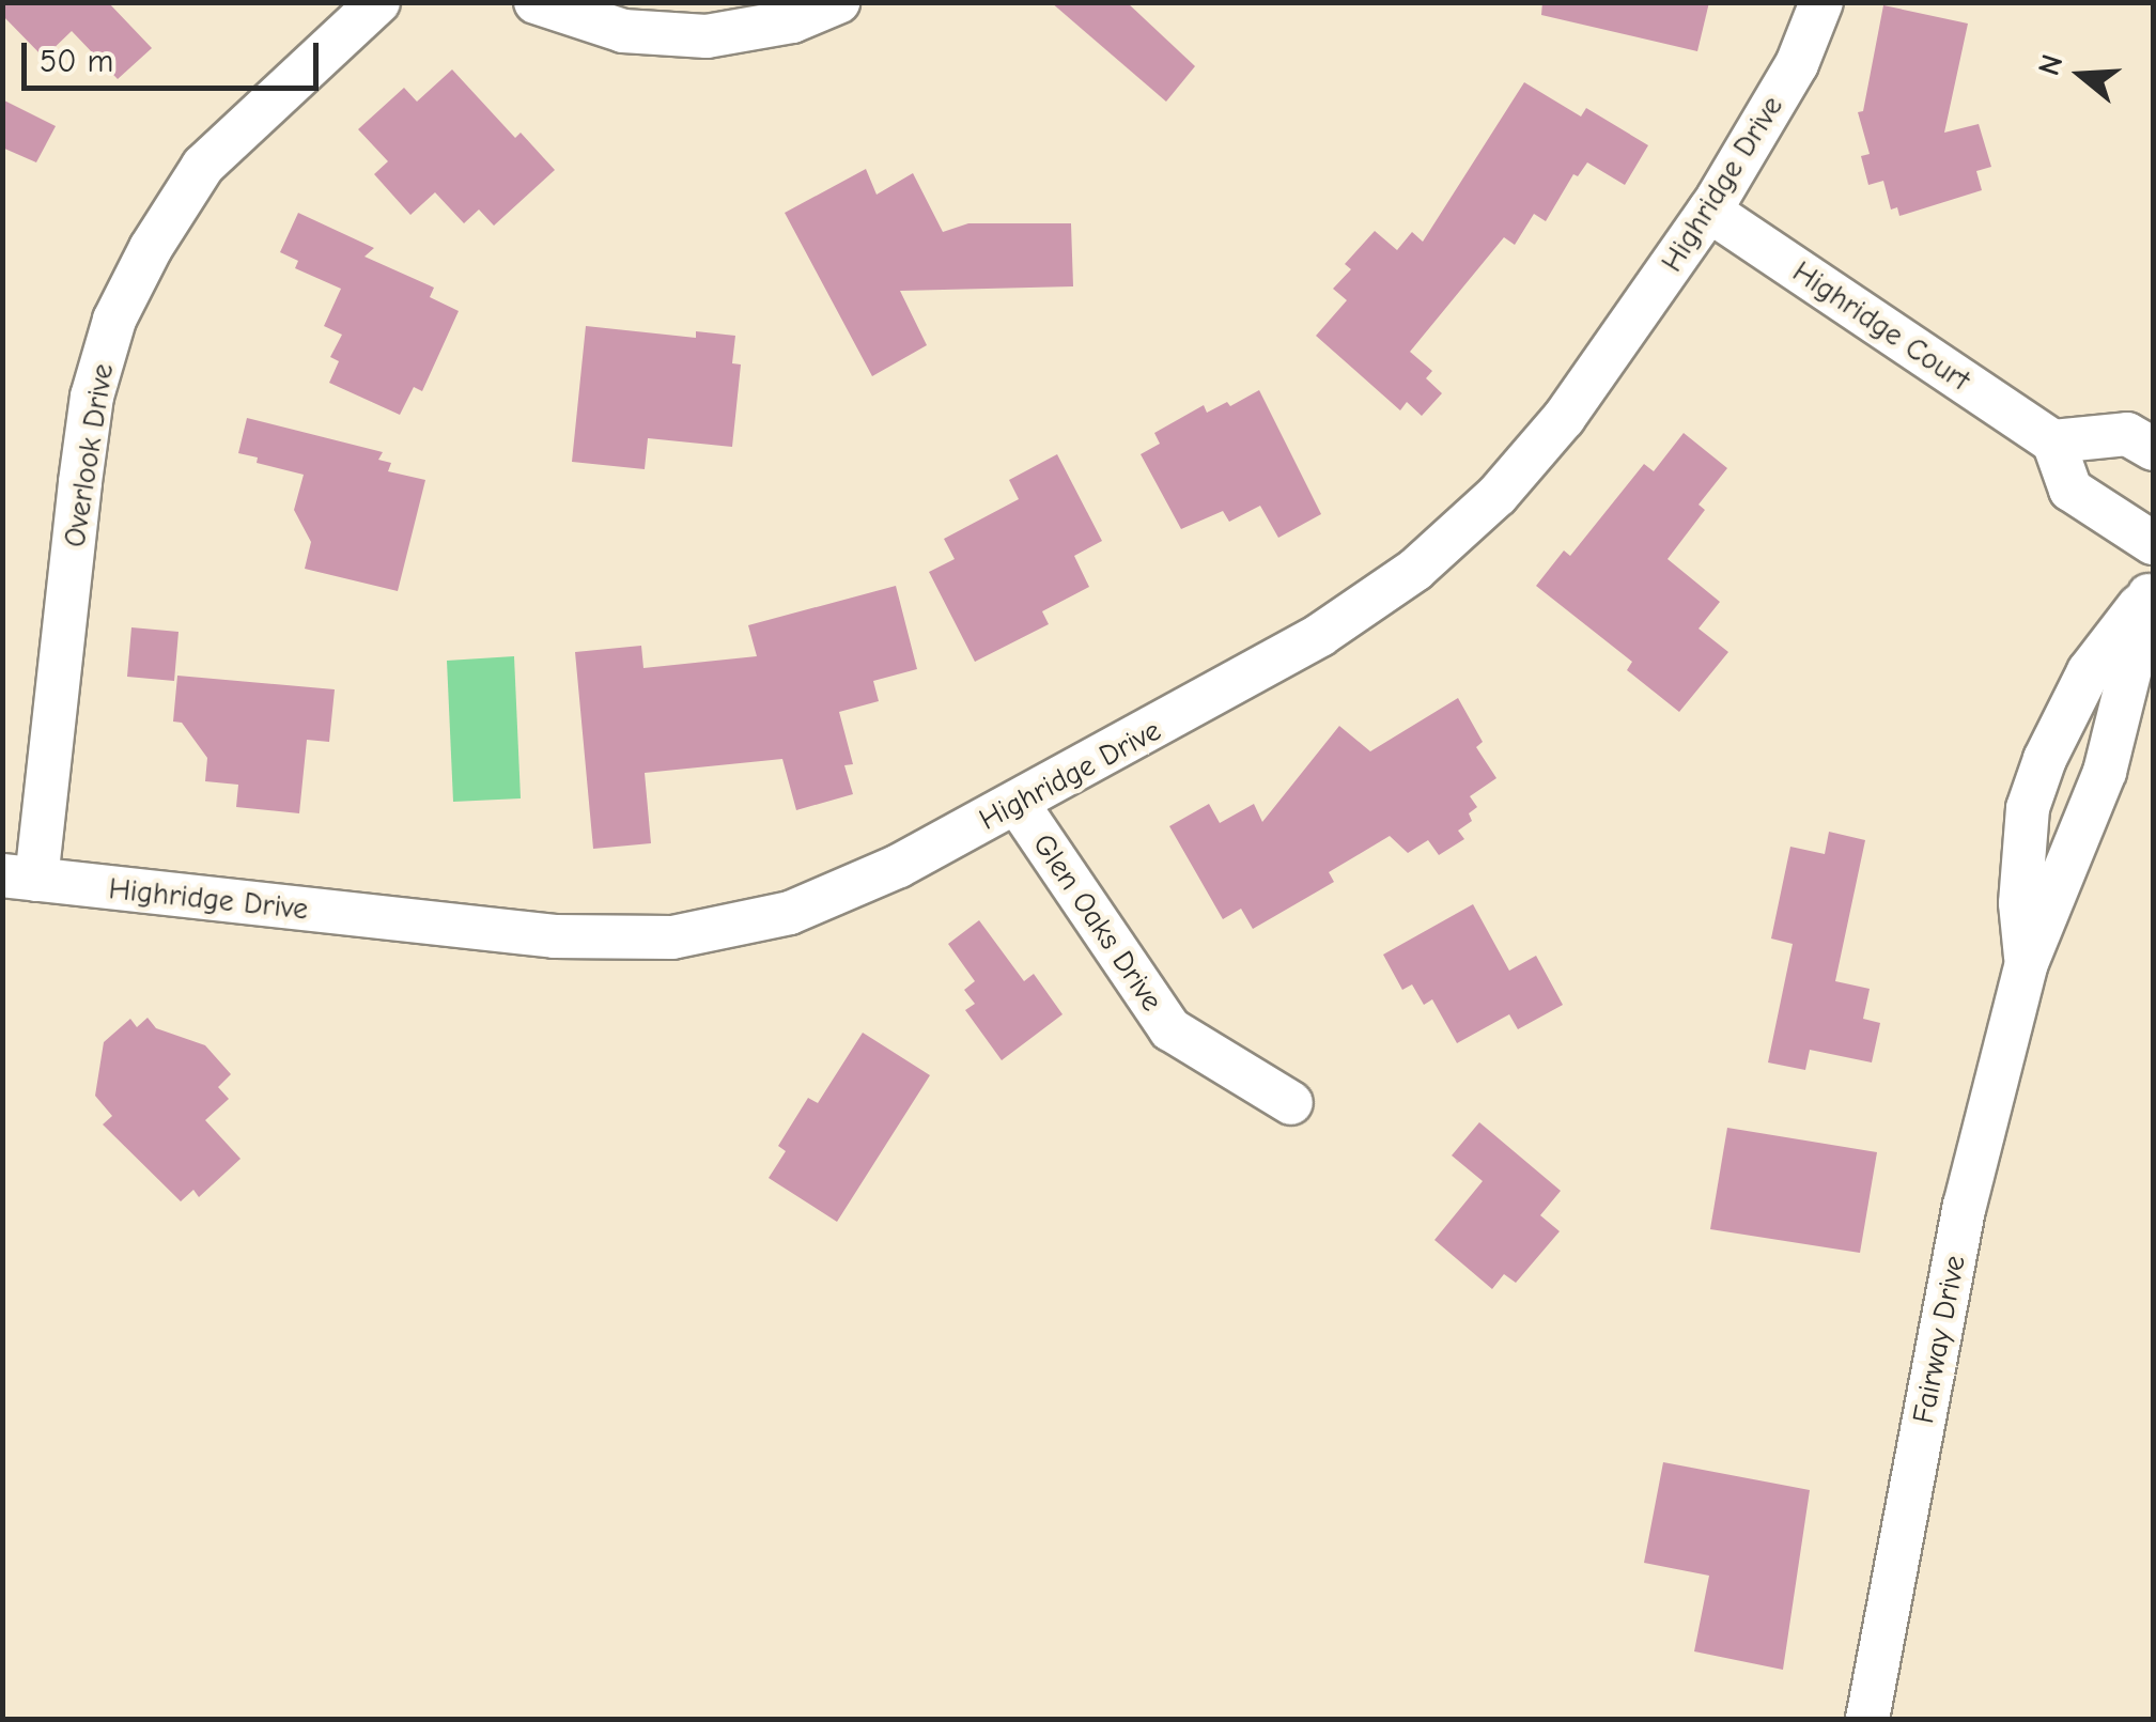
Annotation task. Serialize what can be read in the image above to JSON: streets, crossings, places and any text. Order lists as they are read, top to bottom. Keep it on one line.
{"streets":{"street":["Highridge Drive","Highridge Court","Overlook Drive","Glen Oaks Drive","Fairway Drive"]},"crossings":[["Highridge Drive","Highridge Court"],["Highridge Drive","Overlook Drive"],["Highridge Drive","Glen Oaks Drive"]],"scale_bar":"50 m","north":"left"}
